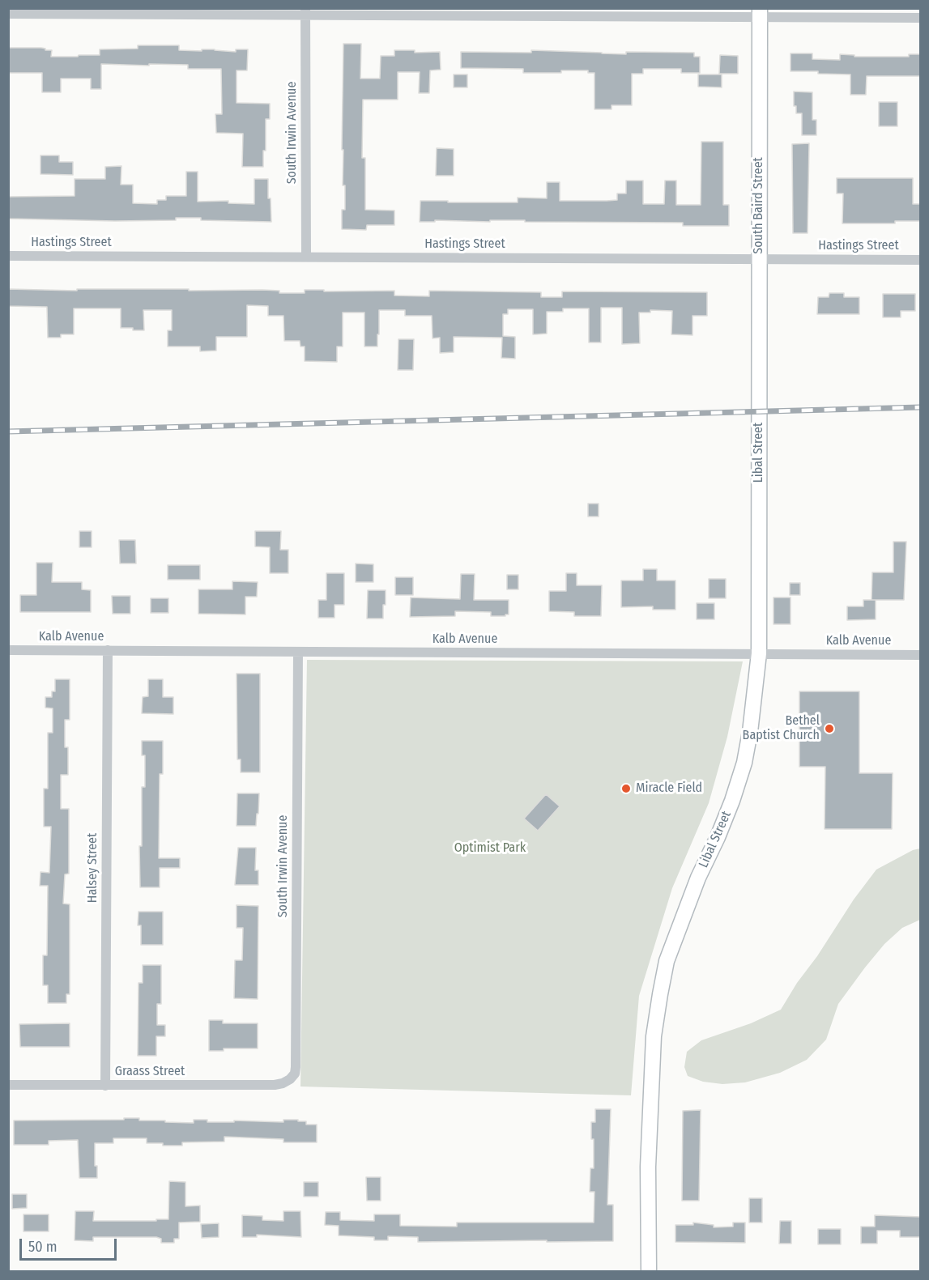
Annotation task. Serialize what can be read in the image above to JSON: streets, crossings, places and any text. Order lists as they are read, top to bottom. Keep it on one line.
{"streets":{"street":["South Irwin Avenue","South Baird Street","Hastings Street","Libal Street","Kalb Avenue","Halsey Street","Graass Street"]},"crossings":[["South Irwin Avenue","Hastings Street"],["South Irwin Avenue","Kalb Avenue"],["South Irwin Avenue","Graass Street"],["South Baird Street","Hastings Street"],["South Baird Street","Libal Street"],["Libal Street","Kalb Avenue"],["Kalb Avenue","Halsey Street"],["Halsey Street","Graass Street"]],"parks":["Optimist Park"],"places":["Bethel Baptist Church","Miracle Field"],"scale_bar":"50 m"}
